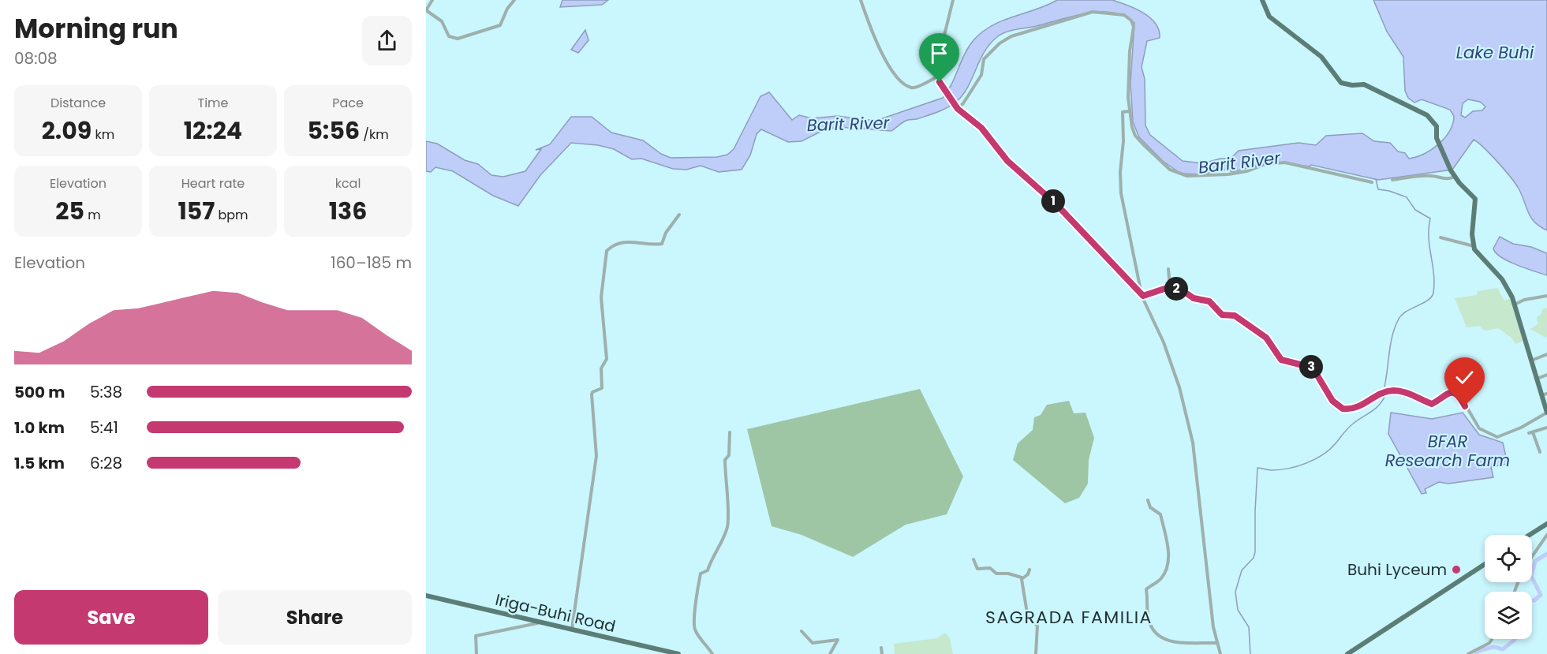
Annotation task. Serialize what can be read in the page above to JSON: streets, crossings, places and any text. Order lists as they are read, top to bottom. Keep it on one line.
{"streets":{"main road":["Iriga-Buhi Road"]},"districts":["SAGRADA FAMILIA"],"water":["Lake Buhi","Barit River","BFAR Research Farm"],"places":["Buhi Lyceum"],"page":{"heading":["Morning run","08:08"],"stats":[["Distance","2.09 km"],["Time","12:24"],["Pace","5:56 /km"],["Elevation","25 m"],["Heart rate","157 bpm"],["kcal","136"]],"pins":["1","2","3"],"chart":["Elevation","160–185 m"],"list":[{"name":"500 m","note":"5:38"},{"name":"1.0 km","note":"5:41"},{"name":"1.5 km","note":"6:28"}],"buttons":["Save","Share"]}}
